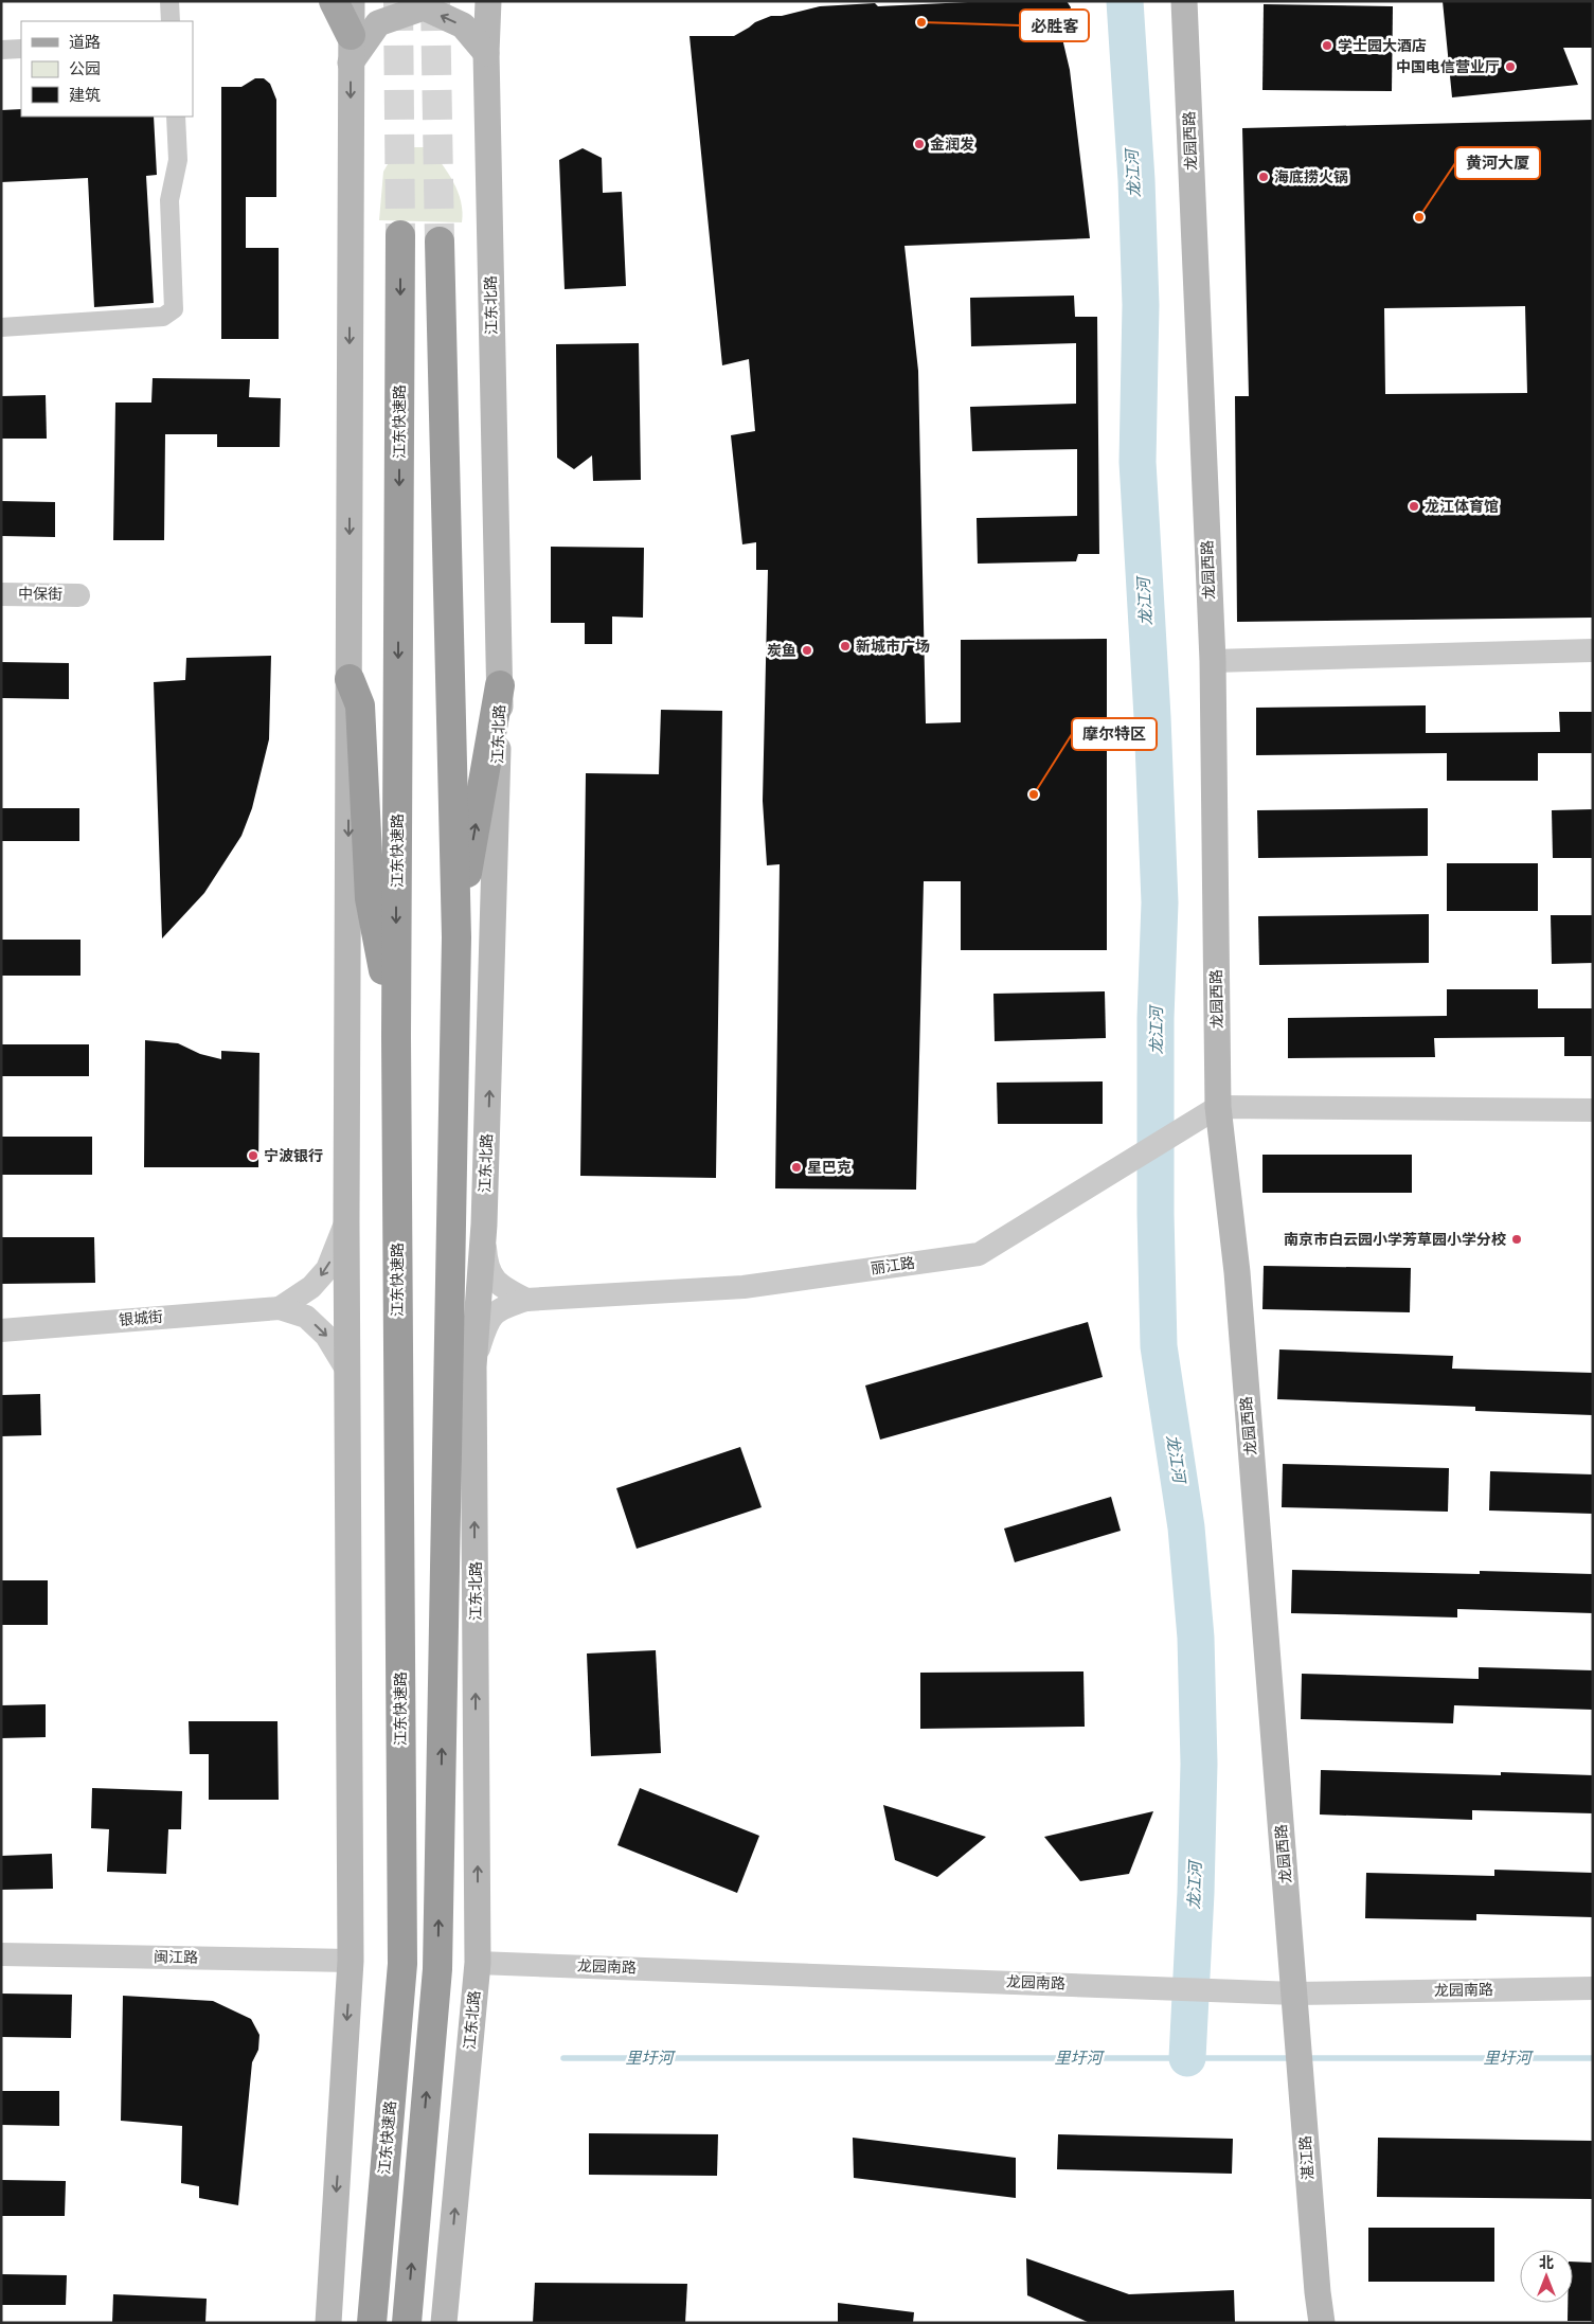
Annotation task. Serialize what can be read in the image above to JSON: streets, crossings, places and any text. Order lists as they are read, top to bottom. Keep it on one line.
{"streets":{"highway":["江东快速路"],"main road":["龙园西路","江东北路","湛江路"],"street":["中保街","丽江路","银城街","闽江路","龙园南路"]},"crossings":[["龙园西路","丽江路"],["龙园西路","龙园南路"],["龙园西路","湛江路"],["江东北路","丽江路"],["江东北路","龙园南路"],["龙园南路","湛江路"]],"water":["龙江河","里圩河"],"places":["必胜客","学士园大酒店","中国电信营业厅","金润发","海底捞火锅","黄河大厦","龙江体育馆","新城市广场","炭鱼","摩尔特区","宁波银行","星巴克","南京市白云园小学芳草园小学分校"],"legend":["道路","公园","建筑"],"north":"top"}
